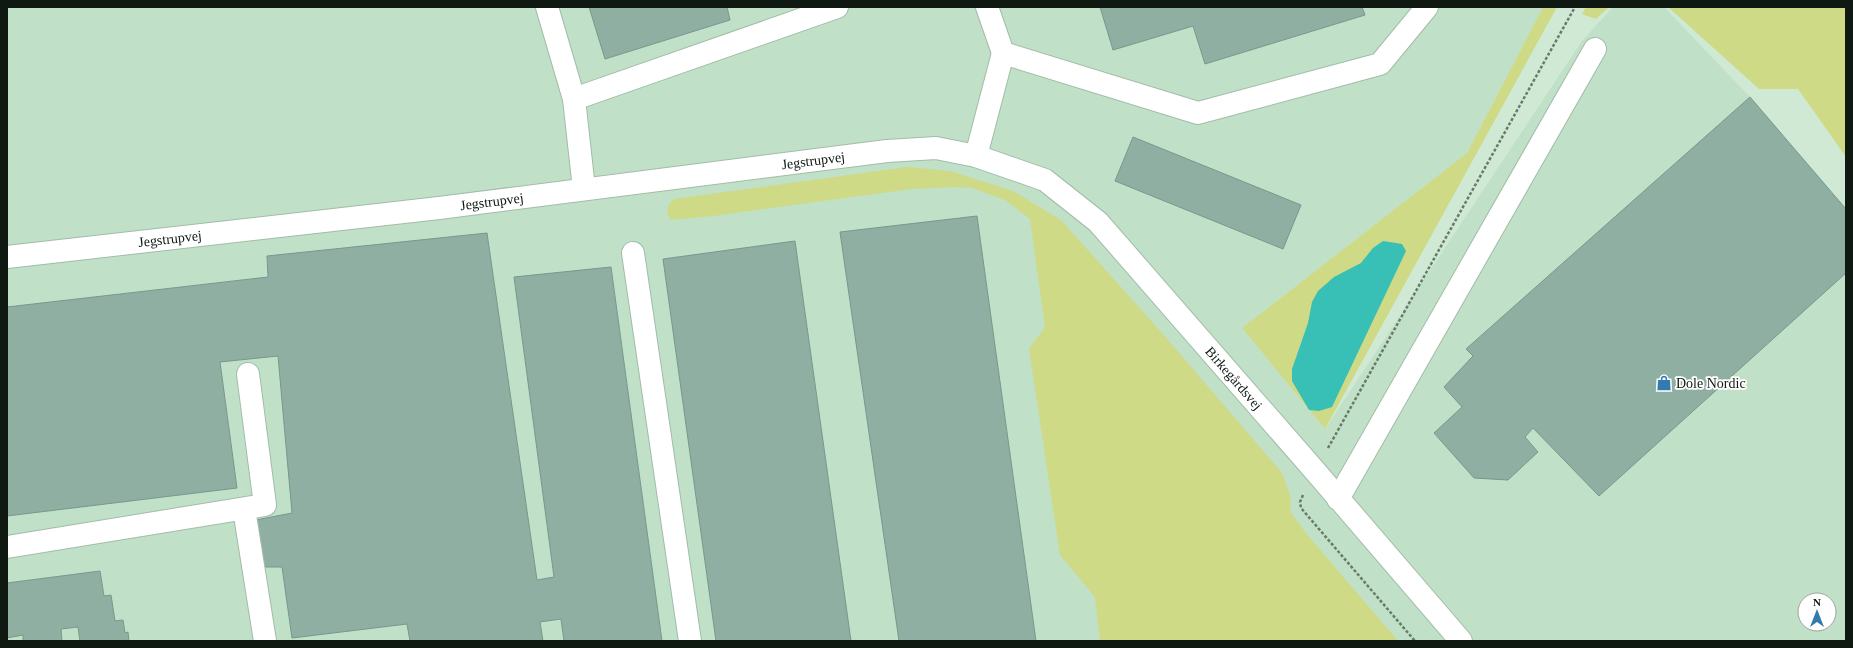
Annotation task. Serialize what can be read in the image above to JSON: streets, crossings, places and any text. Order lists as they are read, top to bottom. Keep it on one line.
{"streets":{"street":["Jegstrupvej","Birkegårdsvej"]},"crossings":[["Jegstrupvej","Birkegårdsvej"]],"places":{"shop":["Dole Nordic"]},"north":"top"}
